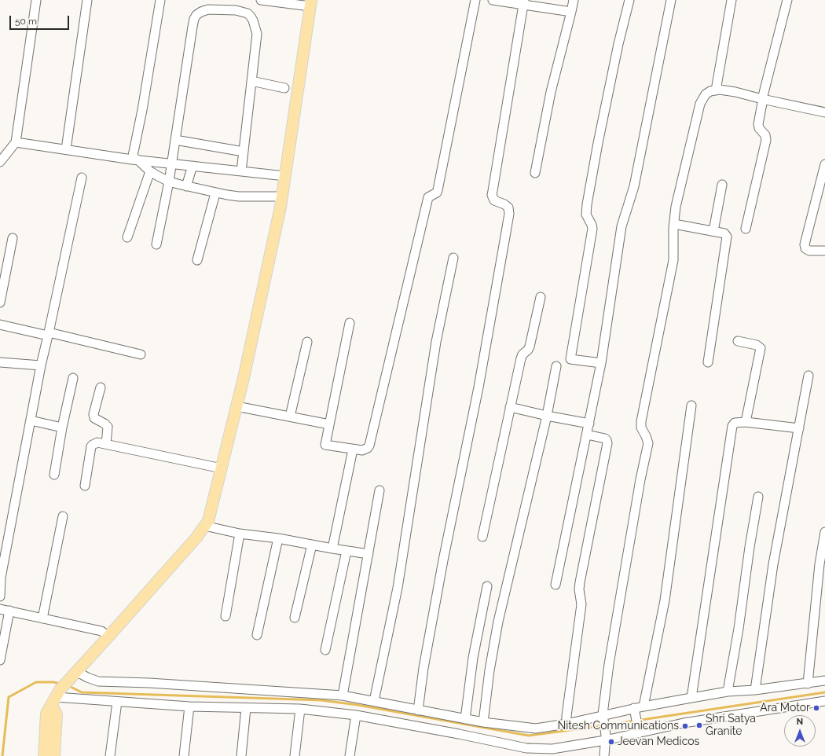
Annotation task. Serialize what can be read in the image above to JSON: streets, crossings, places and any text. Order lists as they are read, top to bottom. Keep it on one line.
{"places":["Ara Motor","Shri Satya Granite","Nitesh Communications","Jeevan Medicos"],"scale_bar":"50 m","north":"top"}
